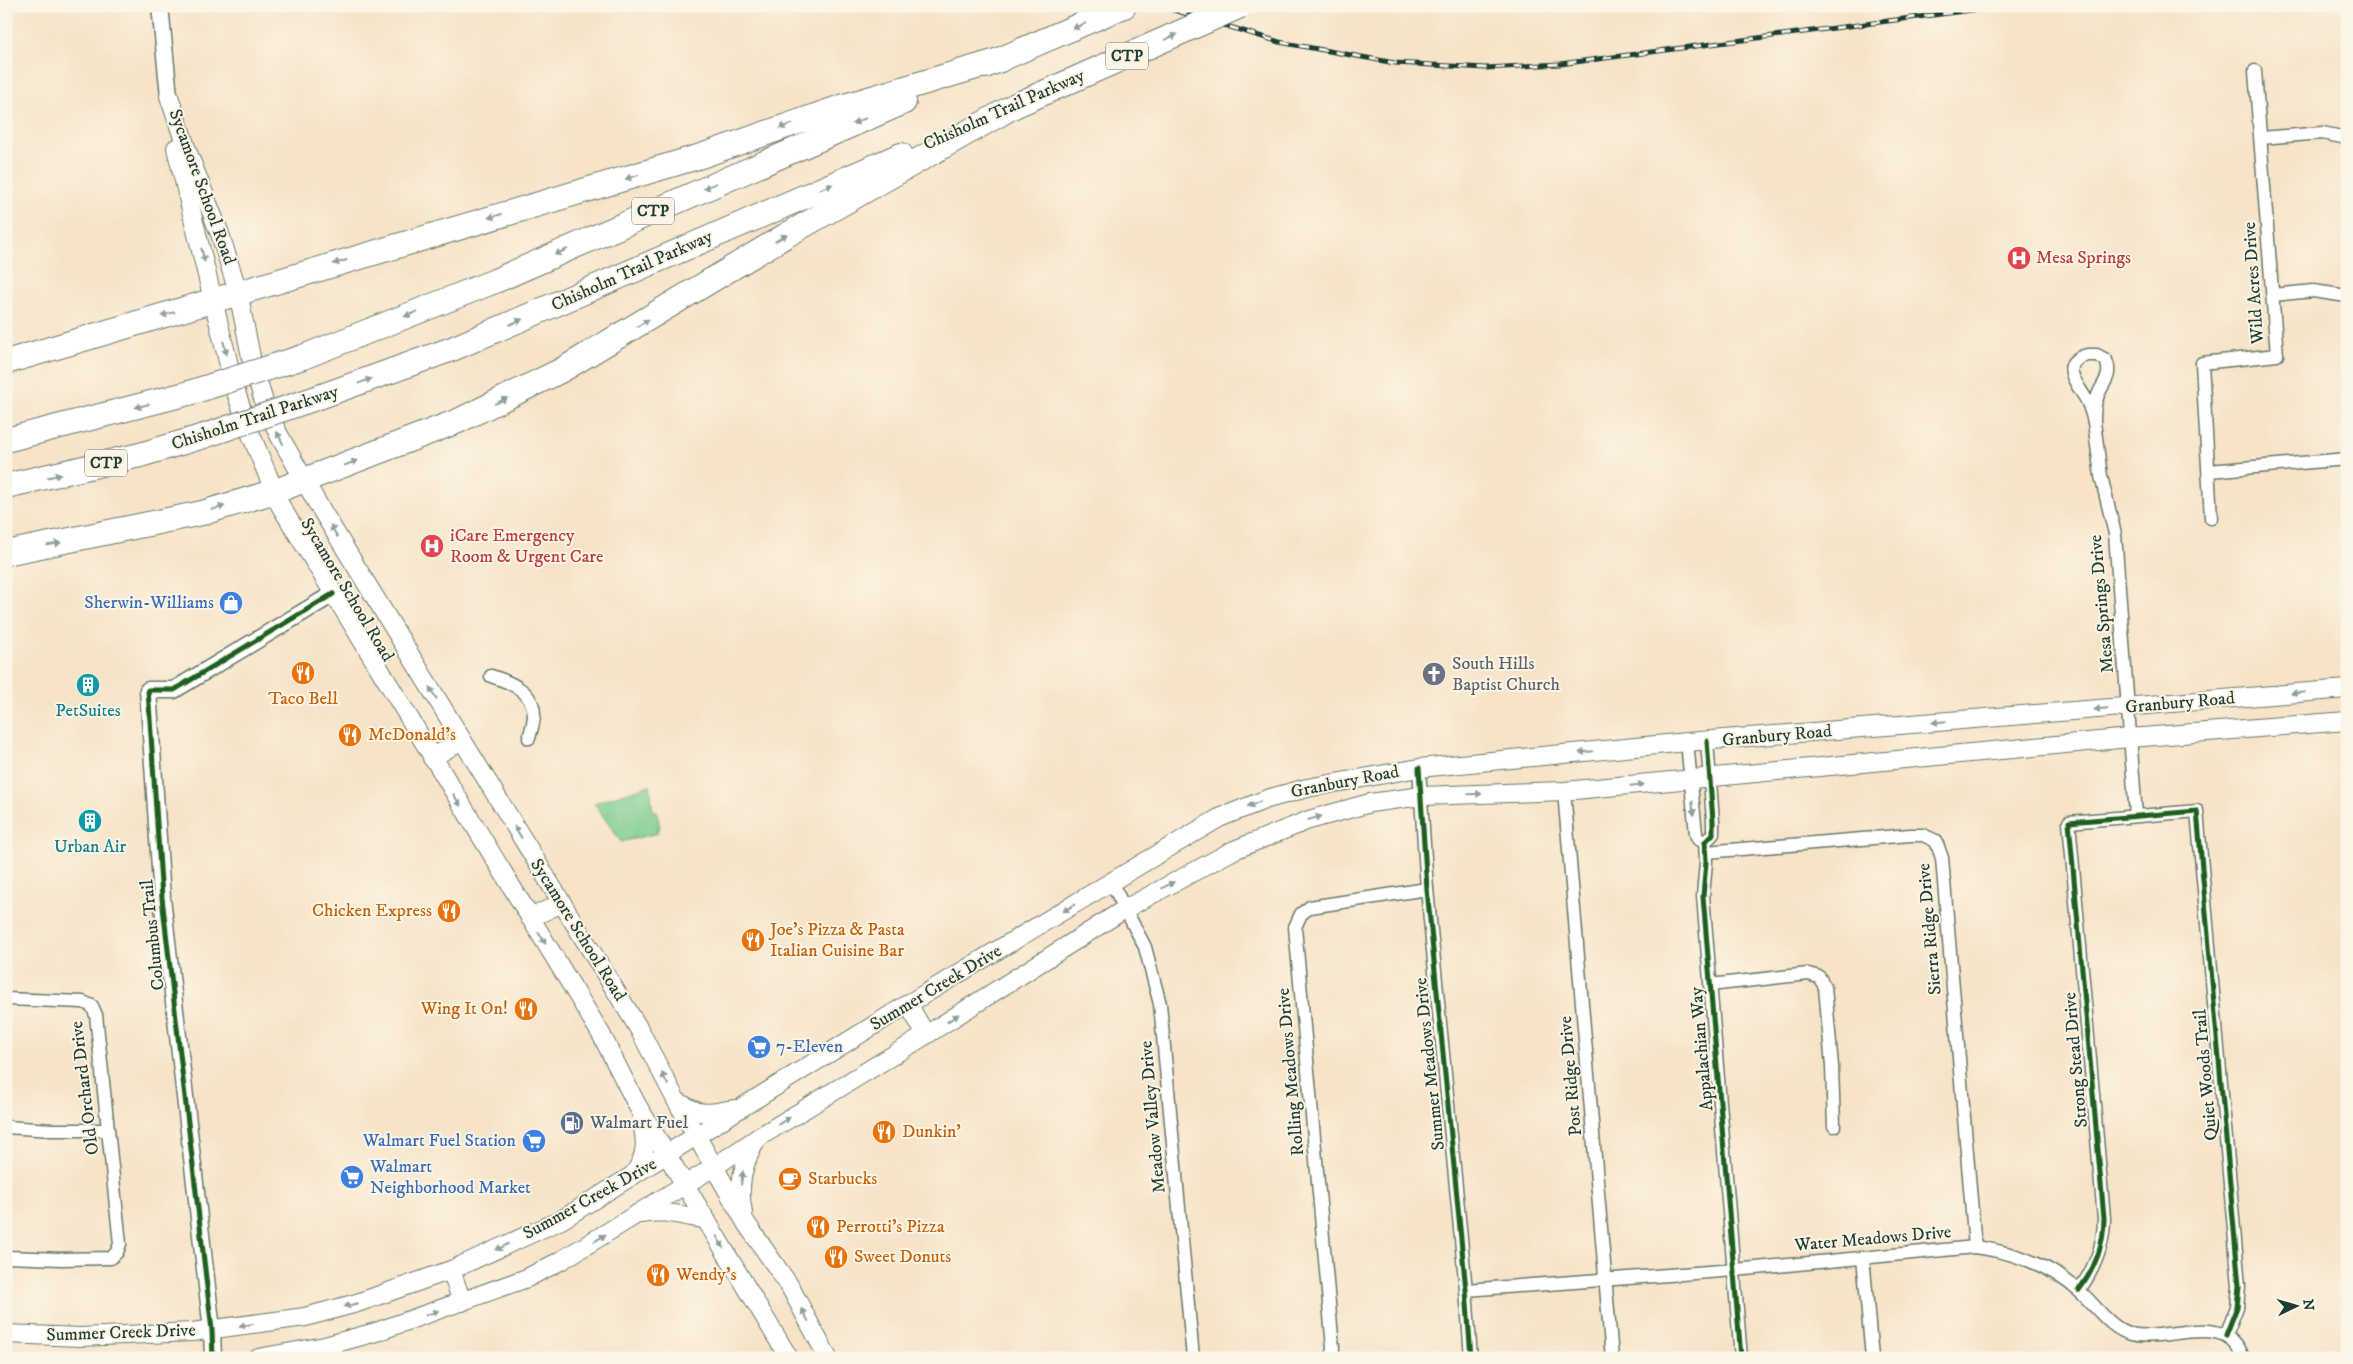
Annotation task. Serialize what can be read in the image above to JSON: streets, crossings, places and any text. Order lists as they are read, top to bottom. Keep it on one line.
{"streets":{"highway":["CTP","Chisholm Trail Parkway"],"main road":["Sycamore School Road","Granbury Road","Summer Creek Drive"],"street":["Wild Acres Drive","Mesa Springs Drive","Sierra Ridge Drive","Columbus Trail","Appalachian Way","Strong Stead Drive","Summer Meadows Drive","Rolling Meadows Drive","Quiet Woods Trail","Post Ridge Drive","Old Orchard Drive","Meadow Valley Drive","Water Meadows Drive"]},"crossings":[["Sycamore School Road","Columbus Trail"],["Sycamore School Road","Summer Creek Drive"],["Mesa Springs Drive","Granbury Road"],["Mesa Springs Drive","Strong Stead Drive"],["Mesa Springs Drive","Quiet Woods Trail"],["Granbury Road","Summer Creek Drive"],["Granbury Road","Appalachian Way"],["Granbury Road","Summer Meadows Drive"],["Granbury Road","Post Ridge Drive"],["Granbury Road","Meadow Valley Drive"],["Sierra Ridge Drive","Appalachian Way"],["Sierra Ridge Drive","Water Meadows Drive"],["Columbus Trail","Summer Creek Drive"],["Summer Creek Drive","Meadow Valley Drive"],["Appalachian Way","Water Meadows Drive"],["Strong Stead Drive","Quiet Woods Trail"],["Strong Stead Drive","Water Meadows Drive"],["Summer Meadows Drive","Rolling Meadows Drive"],["Summer Meadows Drive","Water Meadows Drive"],["Quiet Woods Trail","Water Meadows Drive"],["Post Ridge Drive","Water Meadows Drive"]],"places":{"hospital":["Mesa Springs","iCare Emergency Room & Urgent Care"],"shop":["Sherwin-Williams"],"restaurant":["Taco Bell","McDonald's","Chicken Express","Joe's Pizza & Pasta Italian Cuisine Bar","Wing It On!","Dunkin'","Perrotti's Pizza","Sweet Donuts","Wendy's"],"church":["South Hills Baptist Church"],"building":["PetSuites","Urban Air"],"supermarket":["7-Eleven","Walmart Fuel Station","Walmart Neighborhood Market"],"fuel station":["Walmart Fuel"],"cafe":["Starbucks"]},"north":"right"}
